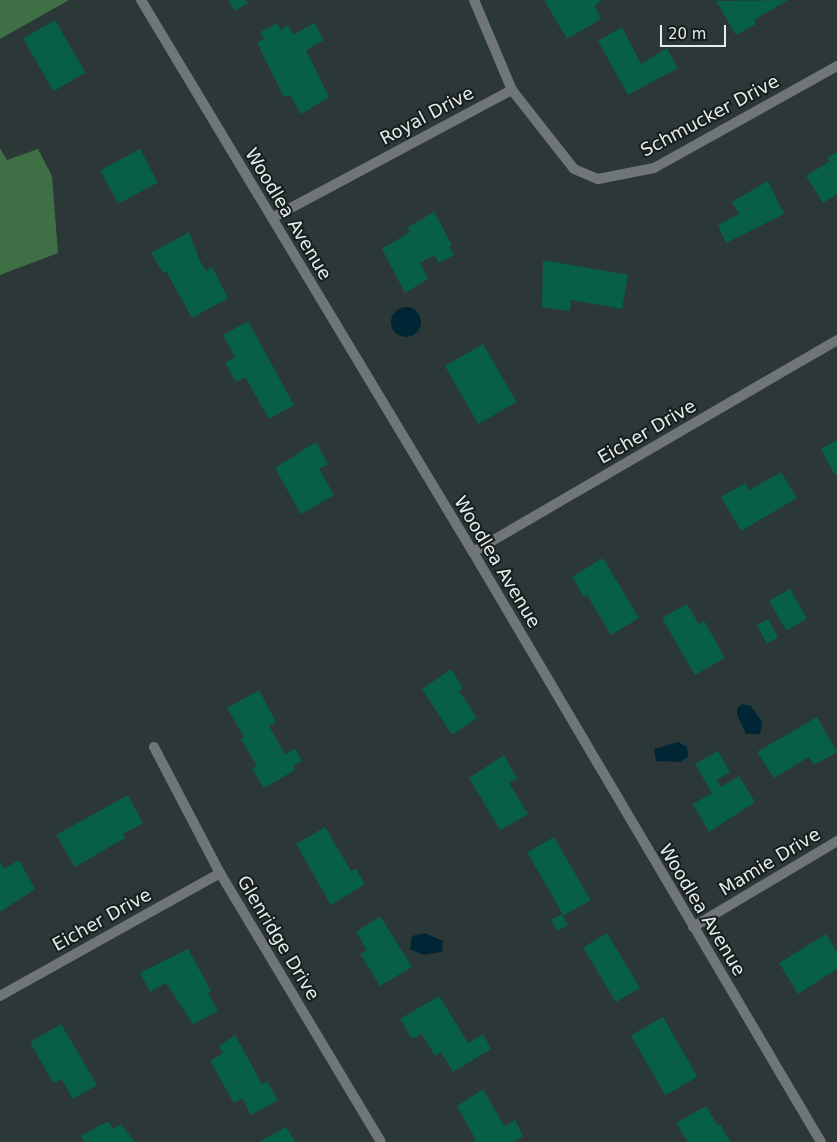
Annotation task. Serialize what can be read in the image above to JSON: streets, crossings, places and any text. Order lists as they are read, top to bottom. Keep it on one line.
{"streets":{"street":["Royal Drive","Schmucker Drive","Woodlea Avenue","Eicher Drive","Mamie Drive","Glenridge Drive"]},"crossings":[["Royal Drive","Schmucker Drive"],["Royal Drive","Woodlea Avenue"],["Woodlea Avenue","Eicher Drive"],["Woodlea Avenue","Mamie Drive"],["Eicher Drive","Glenridge Drive"]],"scale_bar":"20 m"}
